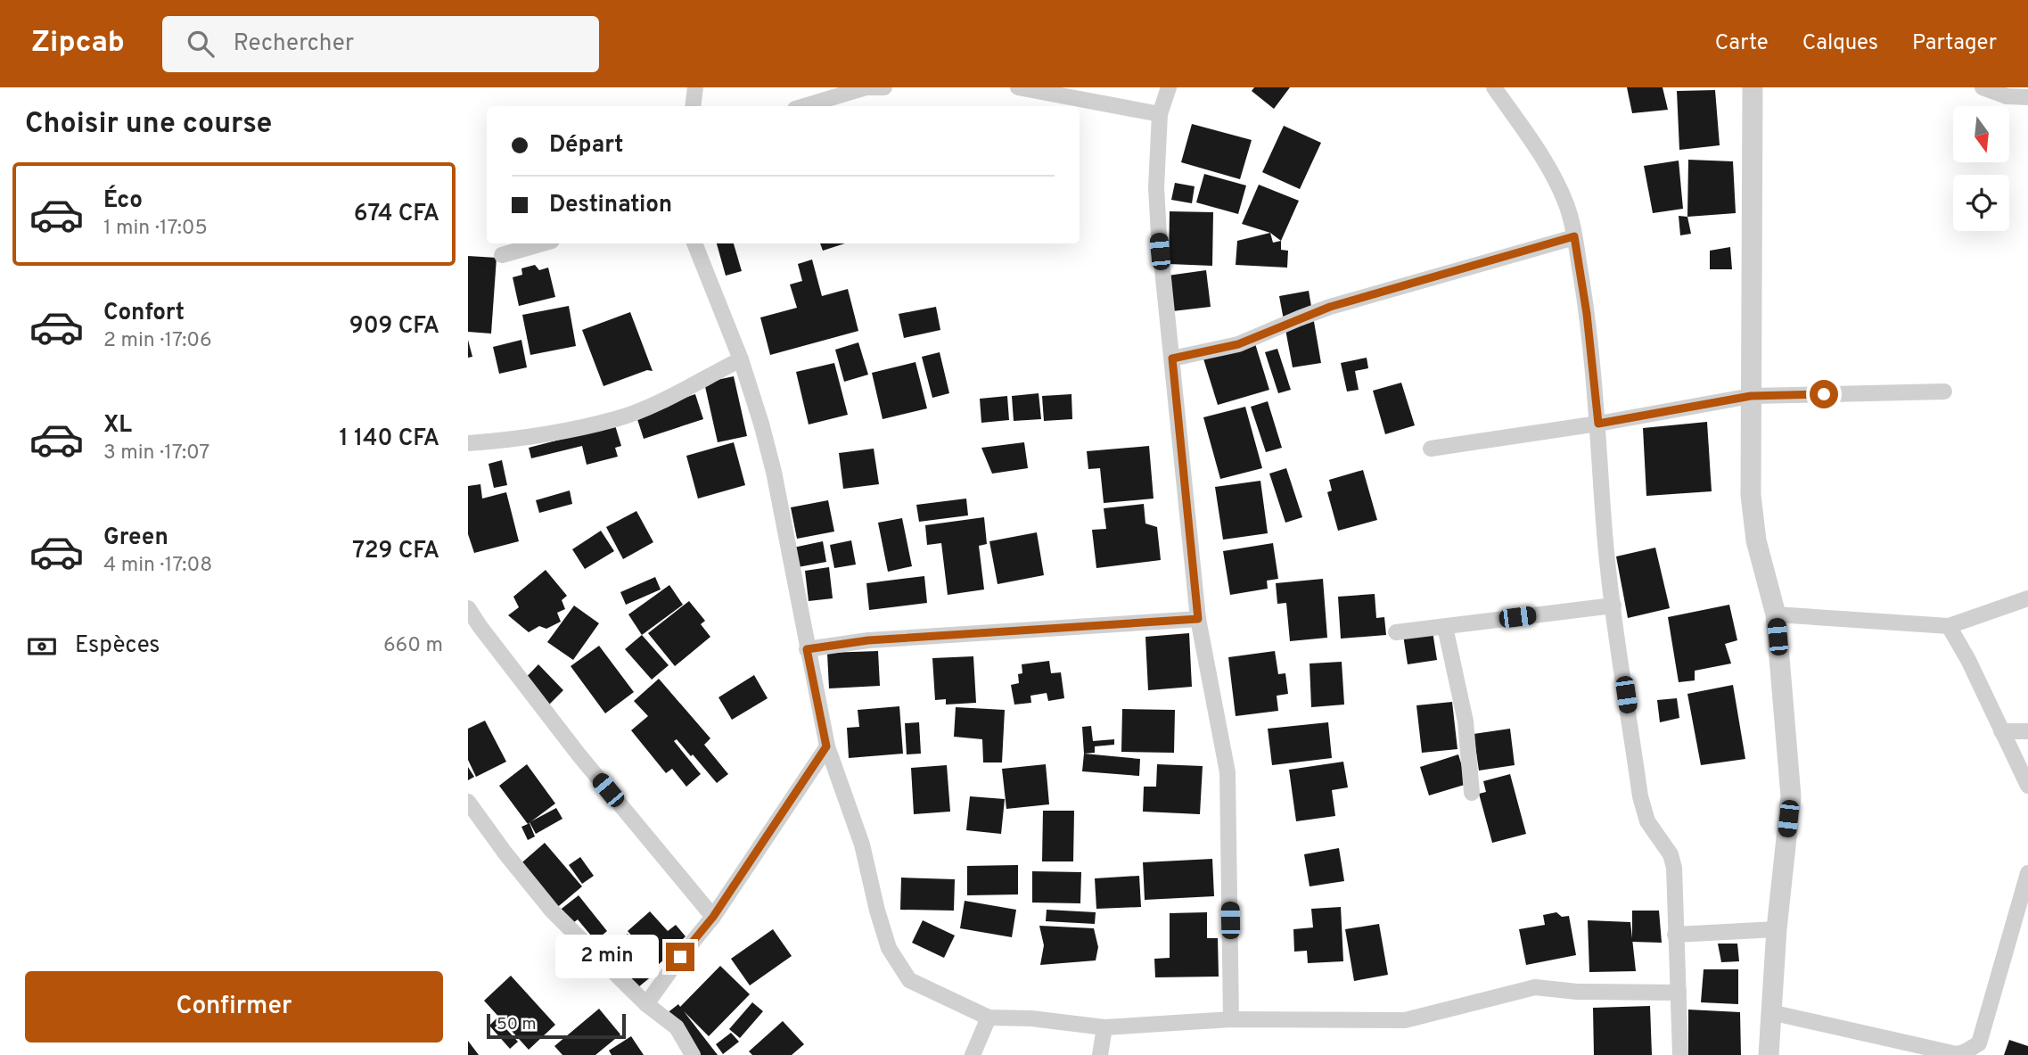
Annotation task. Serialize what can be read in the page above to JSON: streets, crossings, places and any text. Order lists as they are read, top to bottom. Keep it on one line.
{"scale_bar":"50 m","north":"bottom","page":{"header":"Zipcab","search":"Rechercher","nav":["Carte","Calques","Partager"],"heading":"Choisir une course","banner":["Départ","Destination"],"list":[{"name":"Éco","note":"1 min · 17:05","value":"674 CFA"},{"name":"Confort","note":"2 min · 17:06","value":"909 CFA"},{"name":"XL","note":"3 min · 17:07","value":"1 140 CFA"},{"name":"Green","note":"4 min · 17:08","value":"729 CFA"}],"pay":["Espèces","660 m"],"bubble":"2 min","buttons":"Confirmer","scale":"50 m"}}
